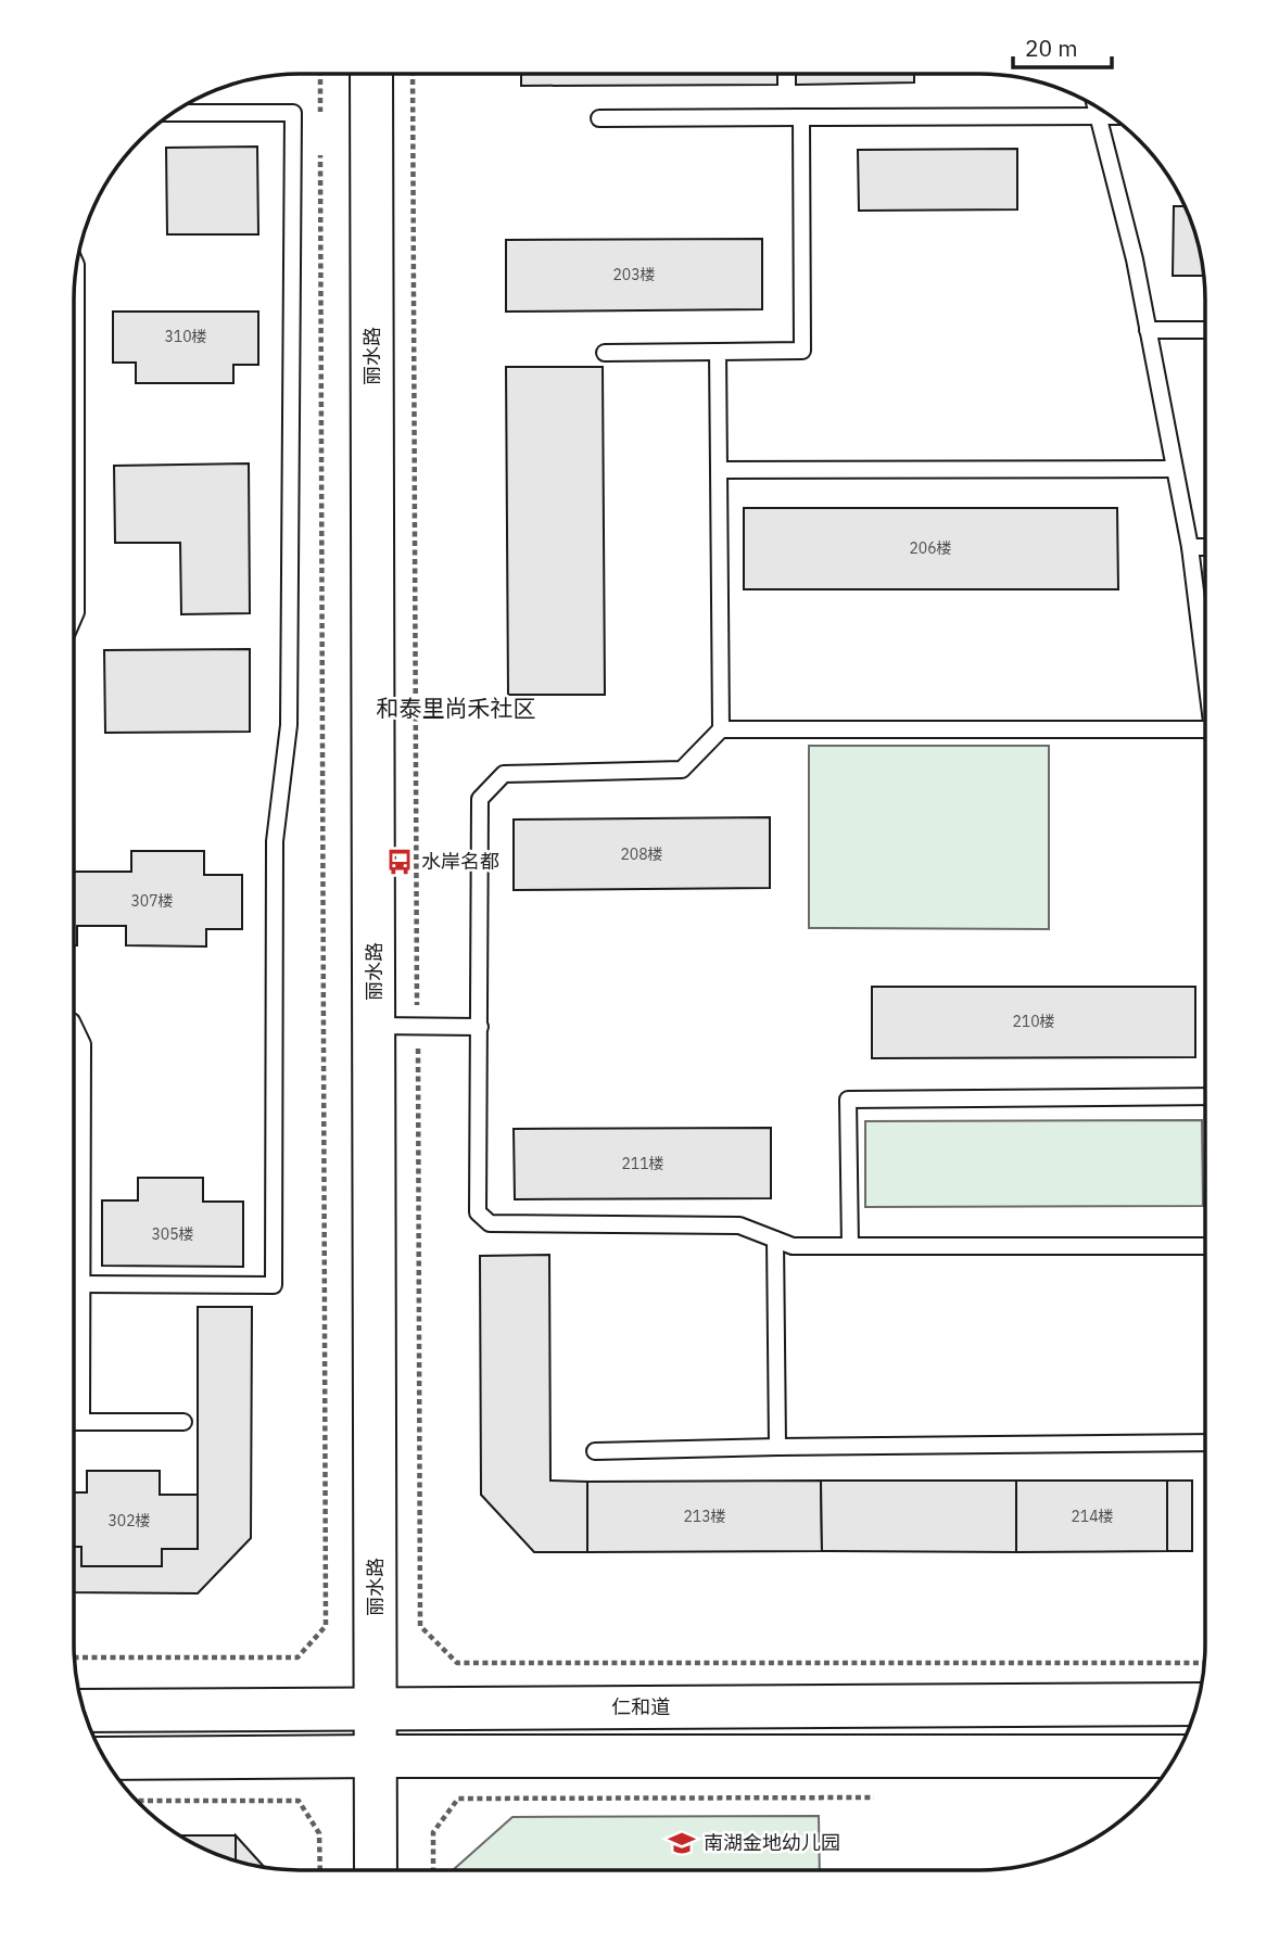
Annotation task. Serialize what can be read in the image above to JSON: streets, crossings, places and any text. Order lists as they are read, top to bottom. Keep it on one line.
{"streets":{"main road":["丽水路","仁和道"]},"crossings":[["丽水路","仁和道"]],"districts":["和泰里尚禾社区"],"places":{"bus stop":["水岸名都"],"school or university":["南湖金地幼儿园"]},"house_numbers":["203楼","310楼","206楼","208楼","307楼","210楼","211楼","305楼","213楼","214楼","302楼"],"scale_bar":"20 m"}
